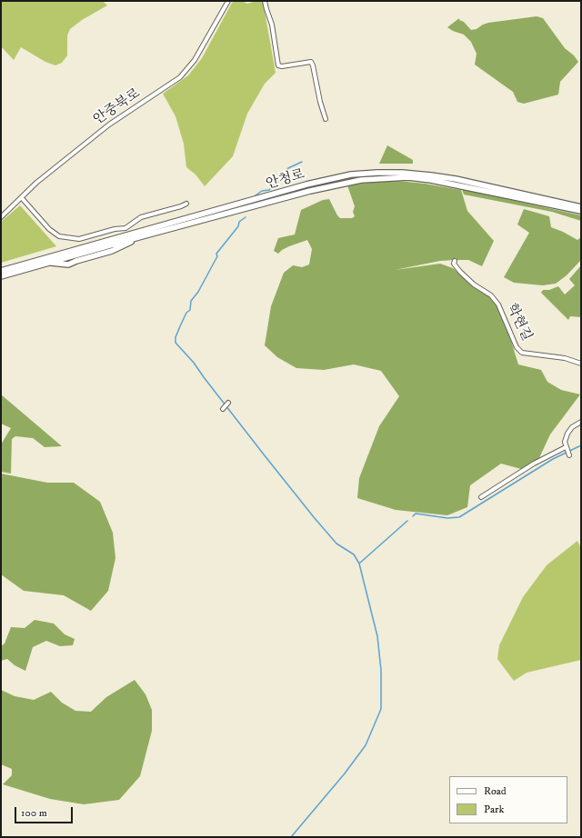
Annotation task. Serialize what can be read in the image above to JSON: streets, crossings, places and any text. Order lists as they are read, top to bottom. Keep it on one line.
{"streets":{"street":["안중북로","안청로","학현길"]},"legend":["Road","Park"],"scale_bar":"100 m"}
